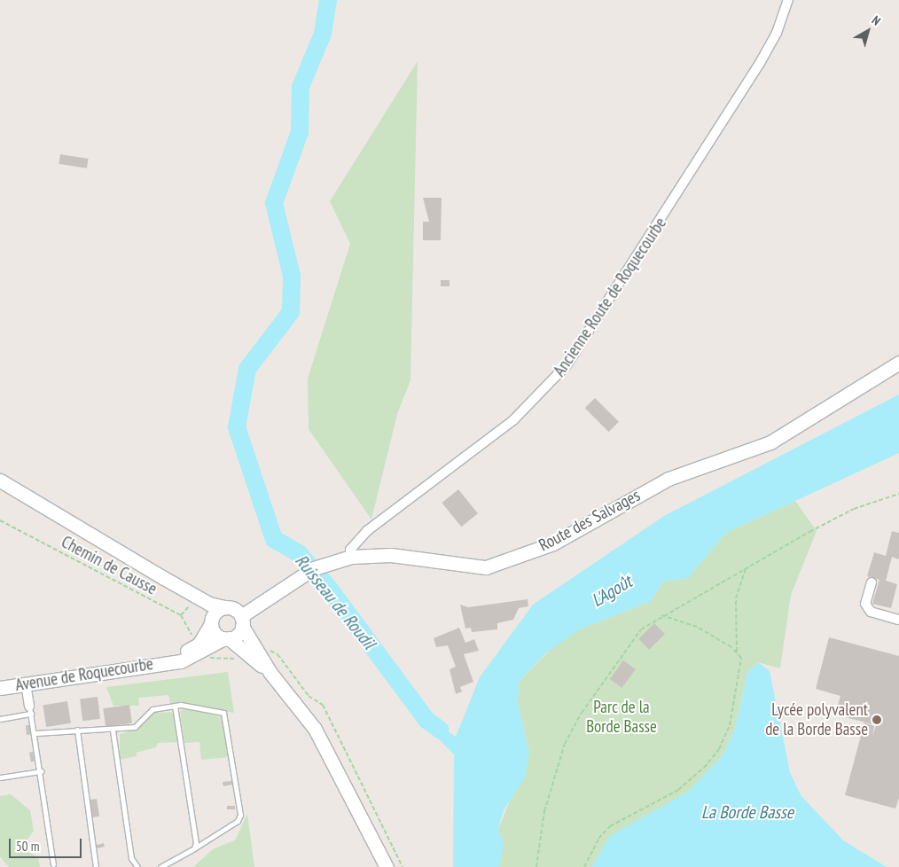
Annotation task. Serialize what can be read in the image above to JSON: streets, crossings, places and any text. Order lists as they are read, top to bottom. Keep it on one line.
{"streets":{"main road":["Route des Salvages","Avenue de Roquecourbe"],"street":["Ancienne Route de Roquecourbe"],"path":["Chemin de Causse"]},"crossings":[["Ancienne Route de Roquecourbe","Route des Salvages"],["Route des Salvages","Avenue de Roquecourbe"]],"water":["L'Agoût","Ruisseau de Roudil","La Borde Basse"],"parks":["Parc de la Borde Basse"],"places":["Lycée polyvalent de la Borde Basse"],"scale_bar":"50 m","north":"top right"}
